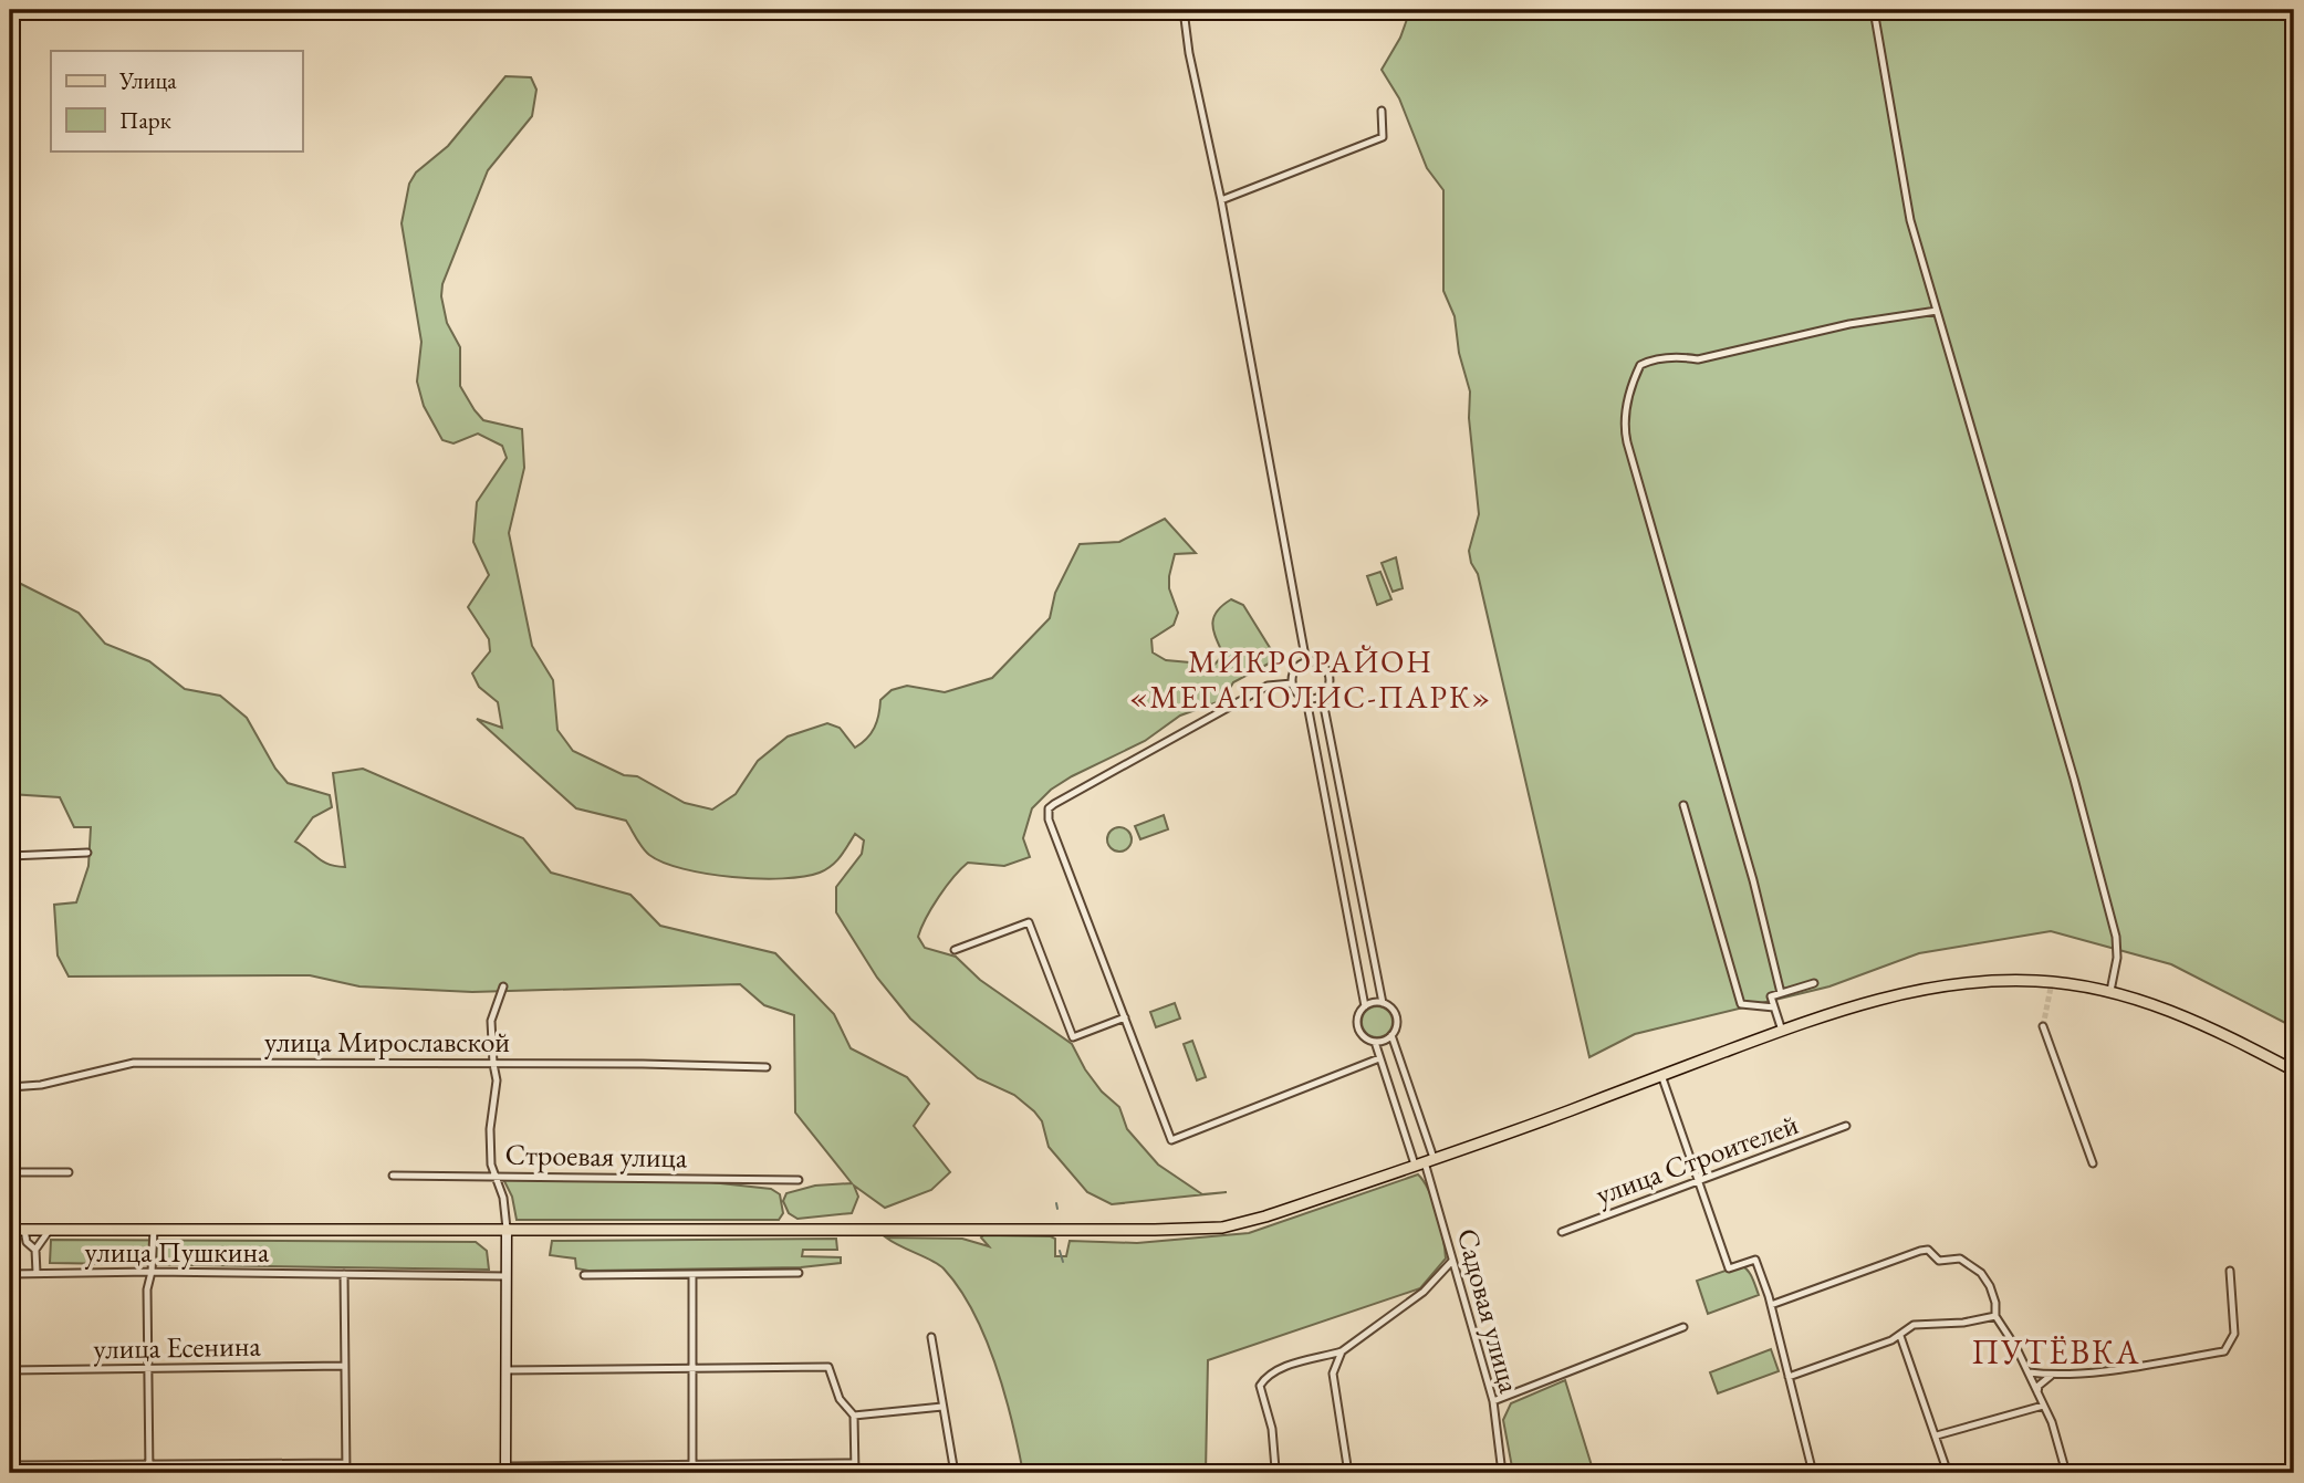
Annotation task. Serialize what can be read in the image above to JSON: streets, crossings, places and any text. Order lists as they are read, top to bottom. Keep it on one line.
{"streets":{"street":["улица Мирославской","Строевая улица","улица Строителей","улица Пушкина","Садовая улица","улица Есенина"]},"districts":["МИКРОРАЙОН «МЕГАПОЛИС-ПАРК»","ПУТЁВКА"],"legend":["Улица","Парк"]}
